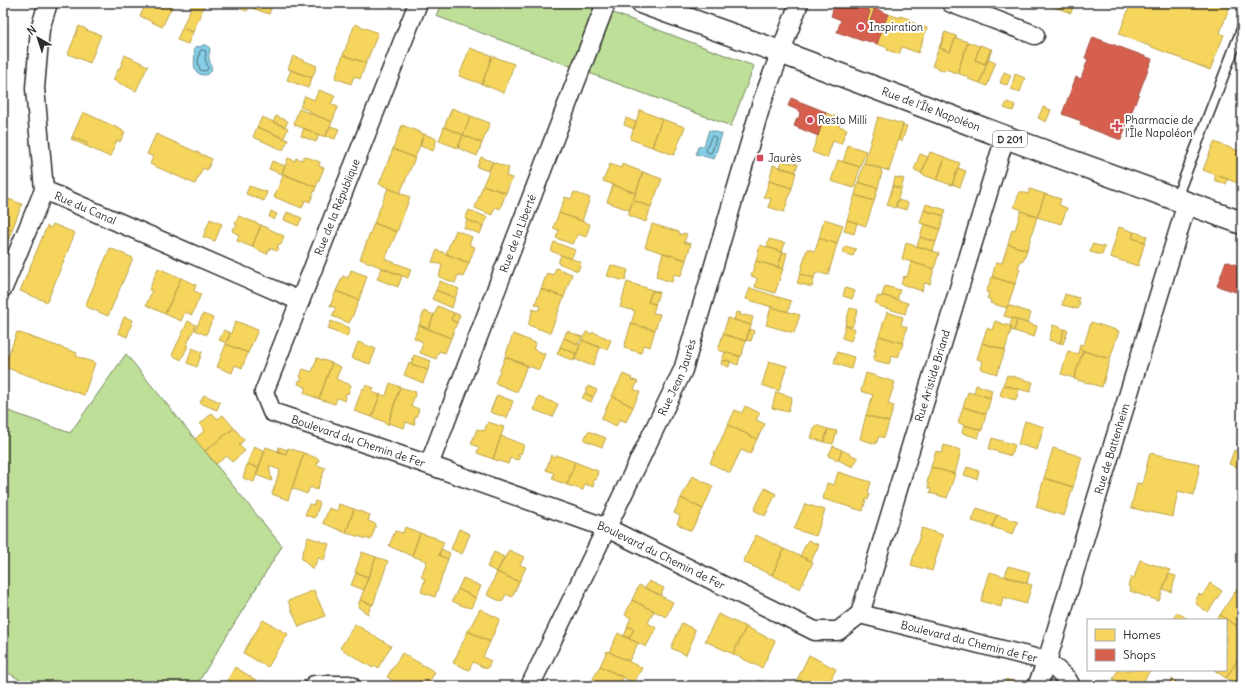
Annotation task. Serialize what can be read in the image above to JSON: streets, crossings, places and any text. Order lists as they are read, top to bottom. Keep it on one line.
{"streets":{"main road":["Rue de l'Île Napoléon","D 201"],"street":["Rue de la République","Rue du Canal","Rue de la Liberté","Rue Aristide Briand","Rue Jean Jaurès","Boulevard du Chemin de Fer","Rue de Battenheim"]},"crossings":[["Rue de l'Île Napoléon","Rue Aristide Briand"],["Rue de l'Île Napoléon","Rue Jean Jaurès"],["Rue de l'Île Napoléon","Rue de Battenheim"],["Rue de la République","Rue du Canal"],["Rue de la République","Boulevard du Chemin de Fer"],["Rue de la Liberté","Boulevard du Chemin de Fer"],["Rue Aristide Briand","Boulevard du Chemin de Fer"],["Rue Jean Jaurès","Boulevard du Chemin de Fer"],["Boulevard du Chemin de Fer","Rue de Battenheim"]],"places":{"other":["Inspiration","Resto Milli"],"health":["Pharmacie de l'Île Napoléon"],"transit":["Jaurès"]},"legend":["Homes","Shops"],"north":"top left"}
